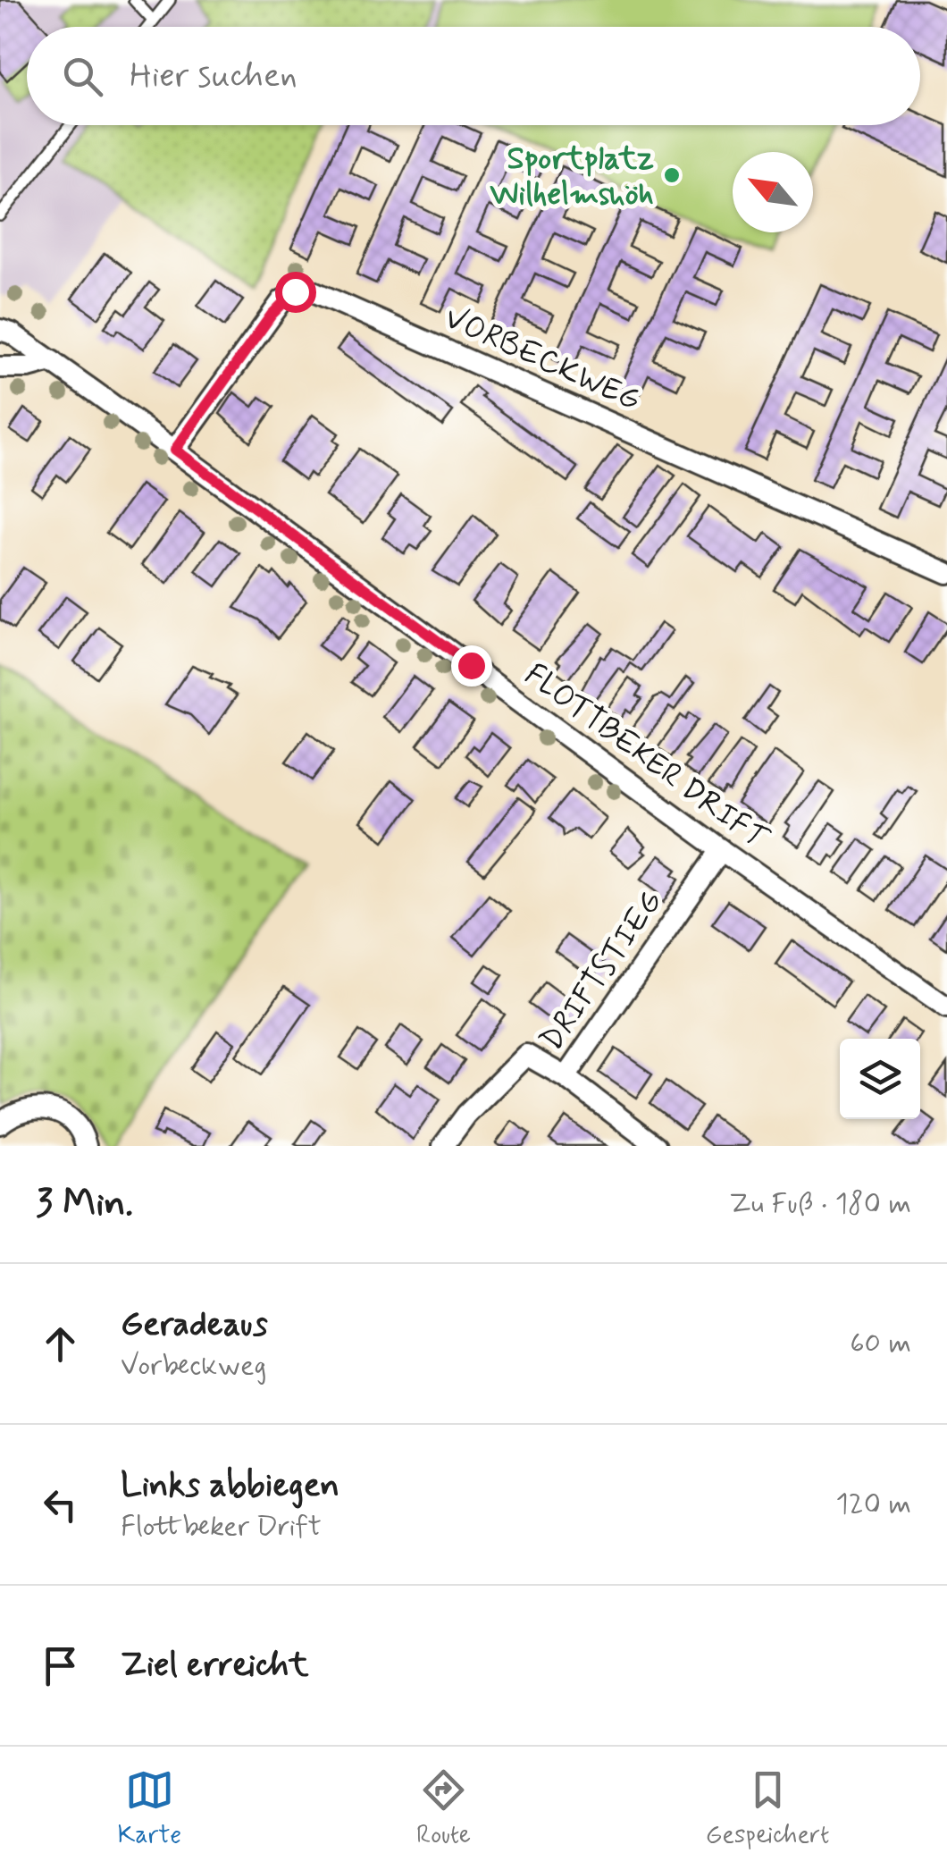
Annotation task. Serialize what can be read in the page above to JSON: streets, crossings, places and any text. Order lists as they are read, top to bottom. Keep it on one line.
{"streets":{"street":["VORBECKWEG","FLOTTBEKER DRIFT","DRIFTSTIEG"]},"crossings":[["VORBECKWEG","FLOTTBEKER DRIFT"],["FLOTTBEKER DRIFT","DRIFTSTIEG"]],"places":["Sportplatz Wilhelmshöh"],"north":"top left","page":{"search":"Hier suchen","heading":["3 Min.","Zu Fuß · 180 m"],"list":[["Geradeaus","Vorbeckweg","60 m"],["Links abbiegen","Flottbeker Drift","120 m"],"Ziel erreicht"],"nav":["Karte","Route","Gespeichert"]}}
